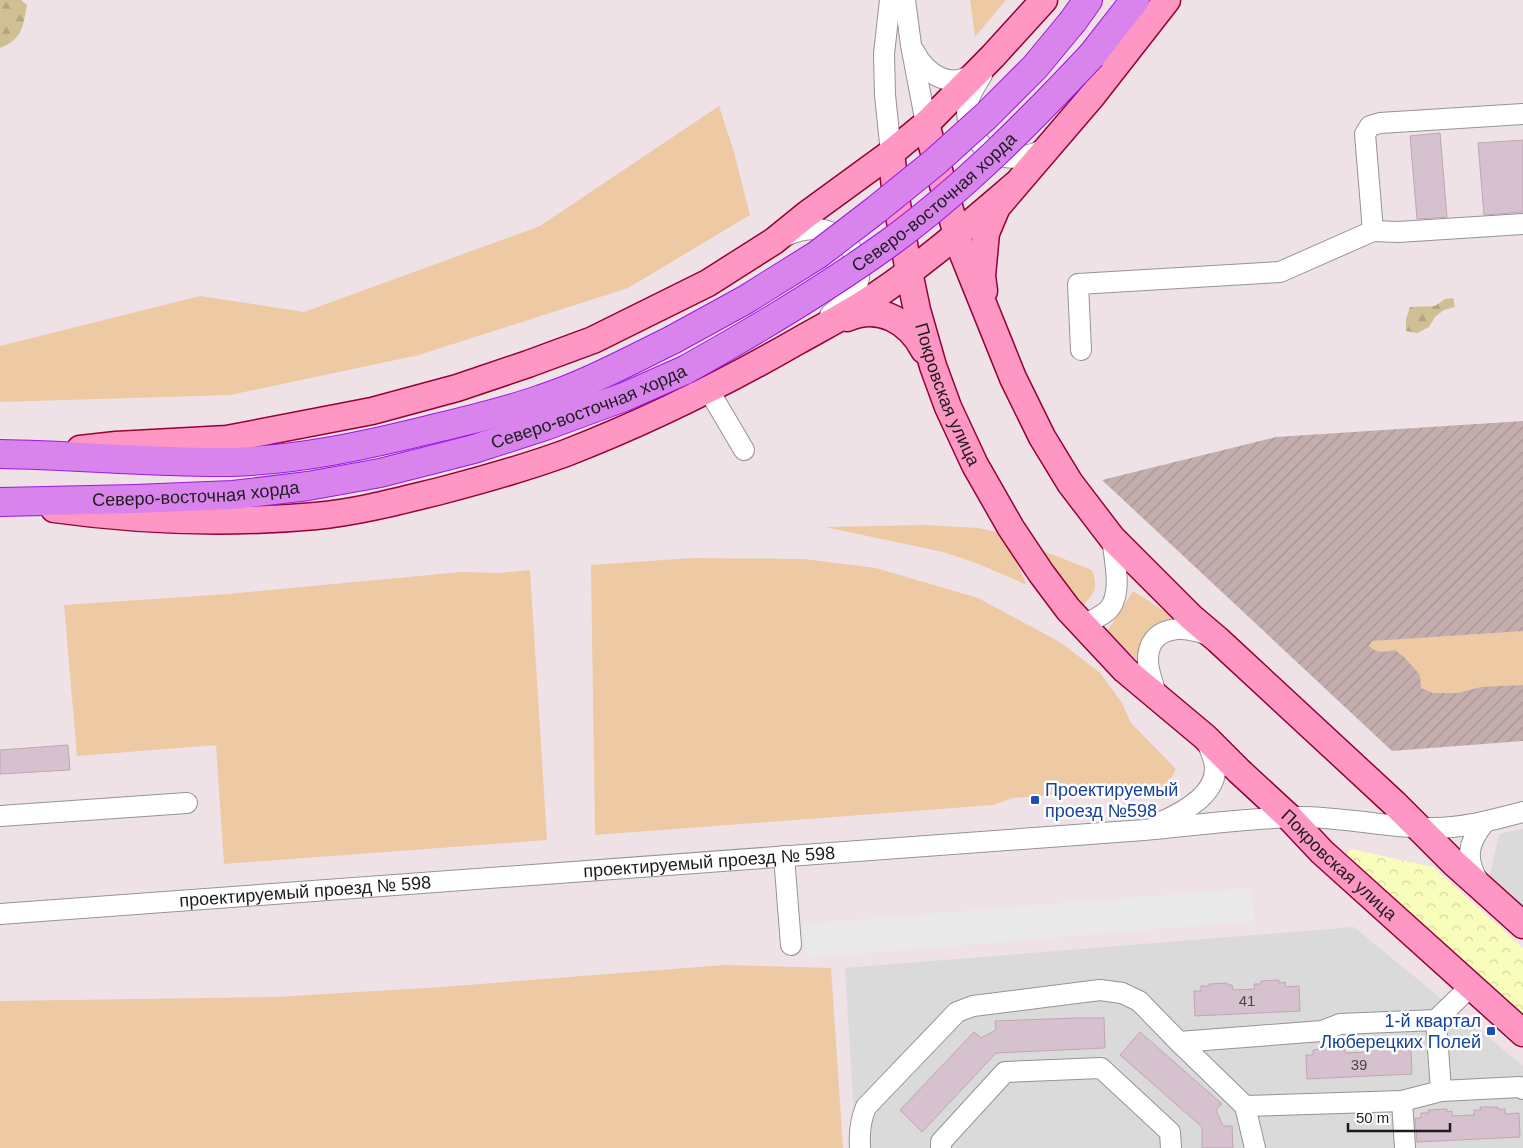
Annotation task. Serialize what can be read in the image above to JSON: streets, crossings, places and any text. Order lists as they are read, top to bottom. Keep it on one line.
{"streets":{"highway":["Северо-восточная хорда"],"main road":["Покровская улица"],"street":["проектируемый проезд № 598"]},"crossings":[["Покровская улица","проектируемый проезд № 598"]],"places":{"transit":["Проектируемый проезд №598","1-й квартал Люберецких Полей"]},"house_numbers":["41","39"],"scale_bar":"50 m"}
